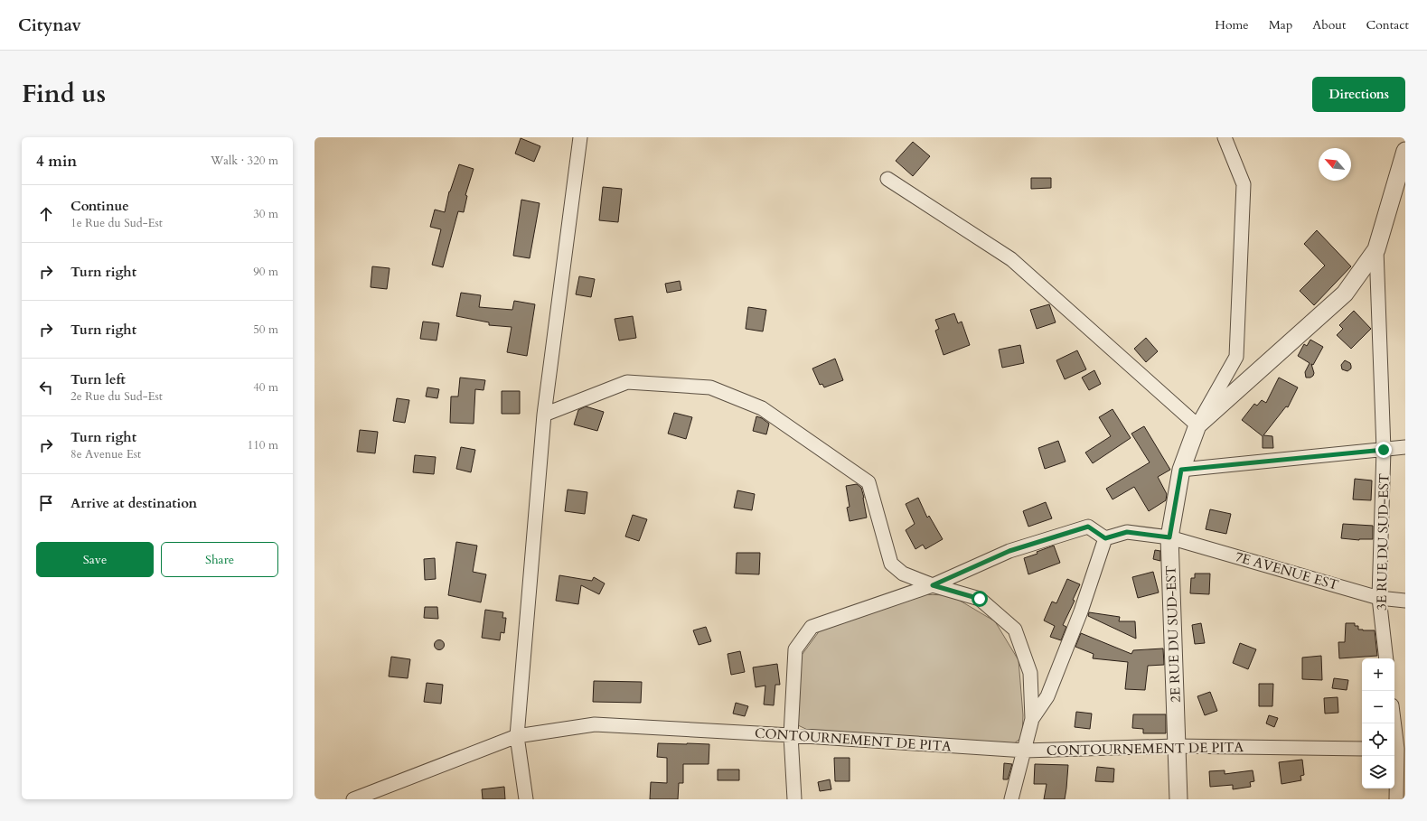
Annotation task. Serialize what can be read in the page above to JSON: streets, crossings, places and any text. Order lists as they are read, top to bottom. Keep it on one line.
{"streets":{"street":["3E RUE DU SUD-EST","7E AVENUE EST","2E RUE DU SUD-EST","CONTOURNEMENT DE PITA"]},"crossings":[["3E RUE DU SUD-EST","7E AVENUE EST"],["7E AVENUE EST","2E RUE DU SUD-EST"],["2E RUE DU SUD-EST","CONTOURNEMENT DE PITA"]],"north":"top left","page":{"header":"Citynav","nav":["Home","Map","About","Contact"],"title":"Find us","buttons":["Directions",["Save","Share"]],"heading":["4 min","Walk · 320 m"],"list":[["Continue","1e Rue du Sud-Est","30 m"],["Turn right","90 m"],["Turn right","50 m"],["Turn left","2e Rue du Sud-Est","40 m"],["Turn right","8e Avenue Est","110 m"],"Arrive at destination"],"map_buttons":["+","−"]}}
